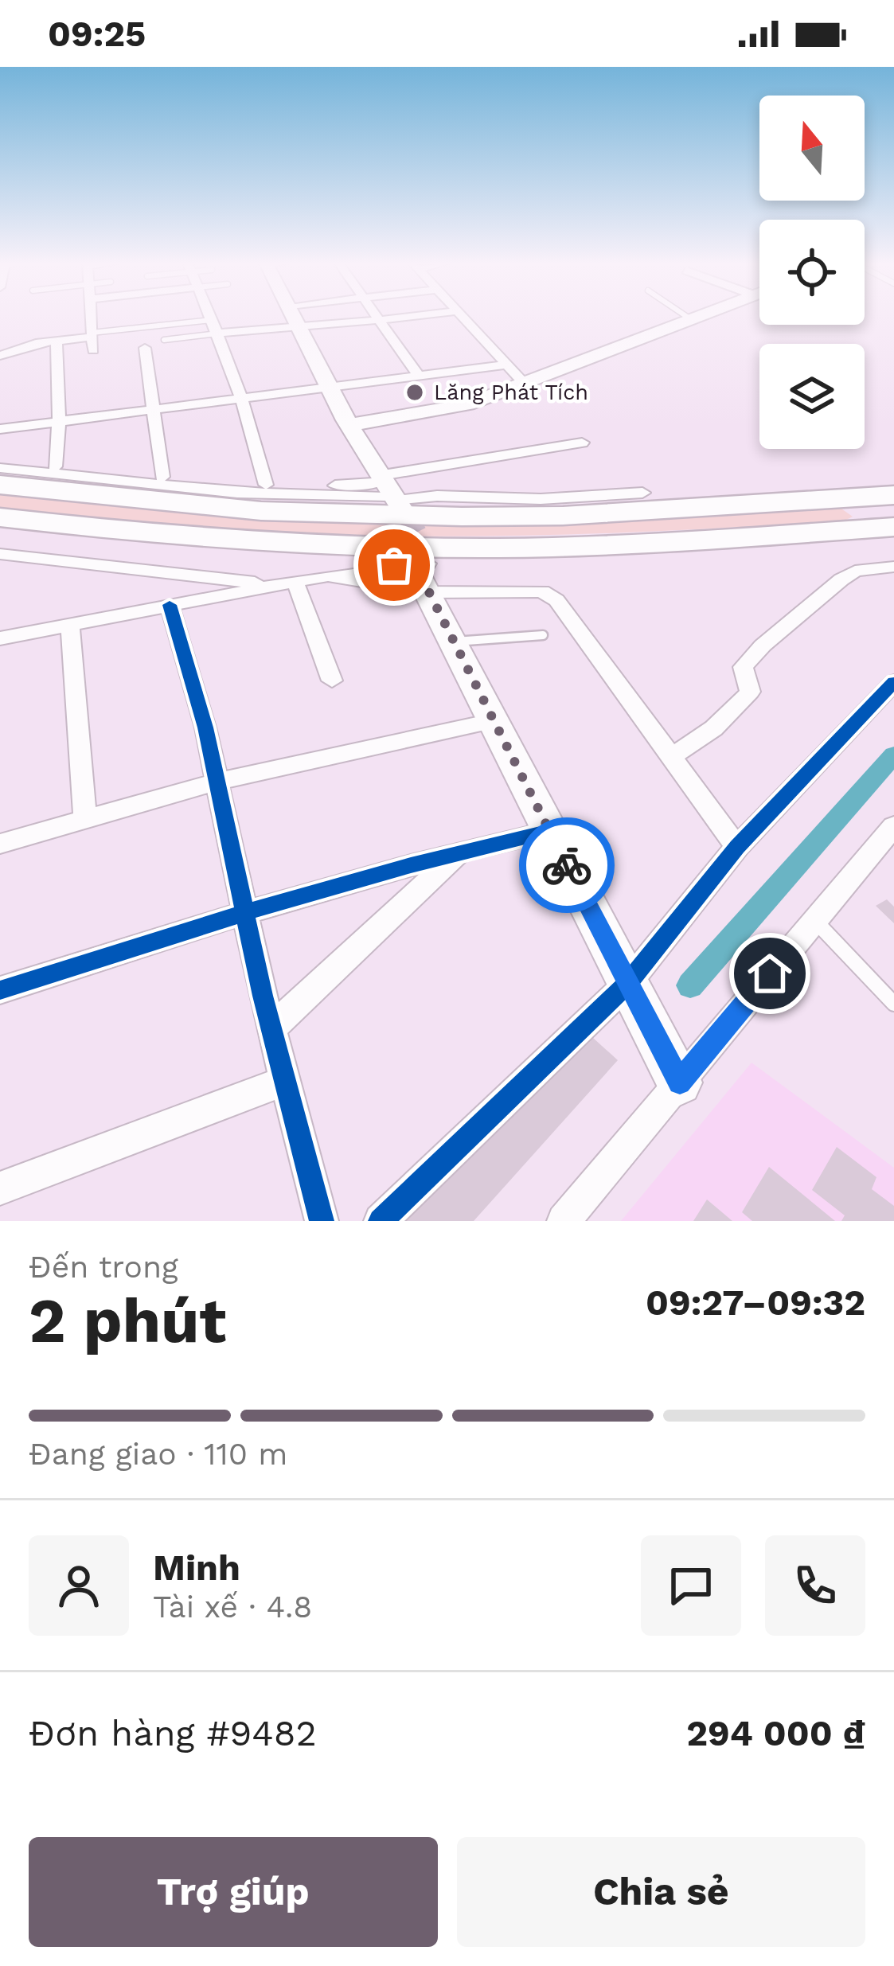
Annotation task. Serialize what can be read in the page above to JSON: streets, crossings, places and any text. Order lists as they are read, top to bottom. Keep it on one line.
{"places":["Lăng Phát Tích"],"north":"top","page":{"status":"09:25","heading":["2 phút","Đến trong","09:27–09:32"],"panel":["Minh","Tài xế · 4.8","Đơn hàng #9482","294 000 ₫"],"bar":"Đang giao · 110 m","buttons":["Trợ giúp","Chia sẻ"]}}
